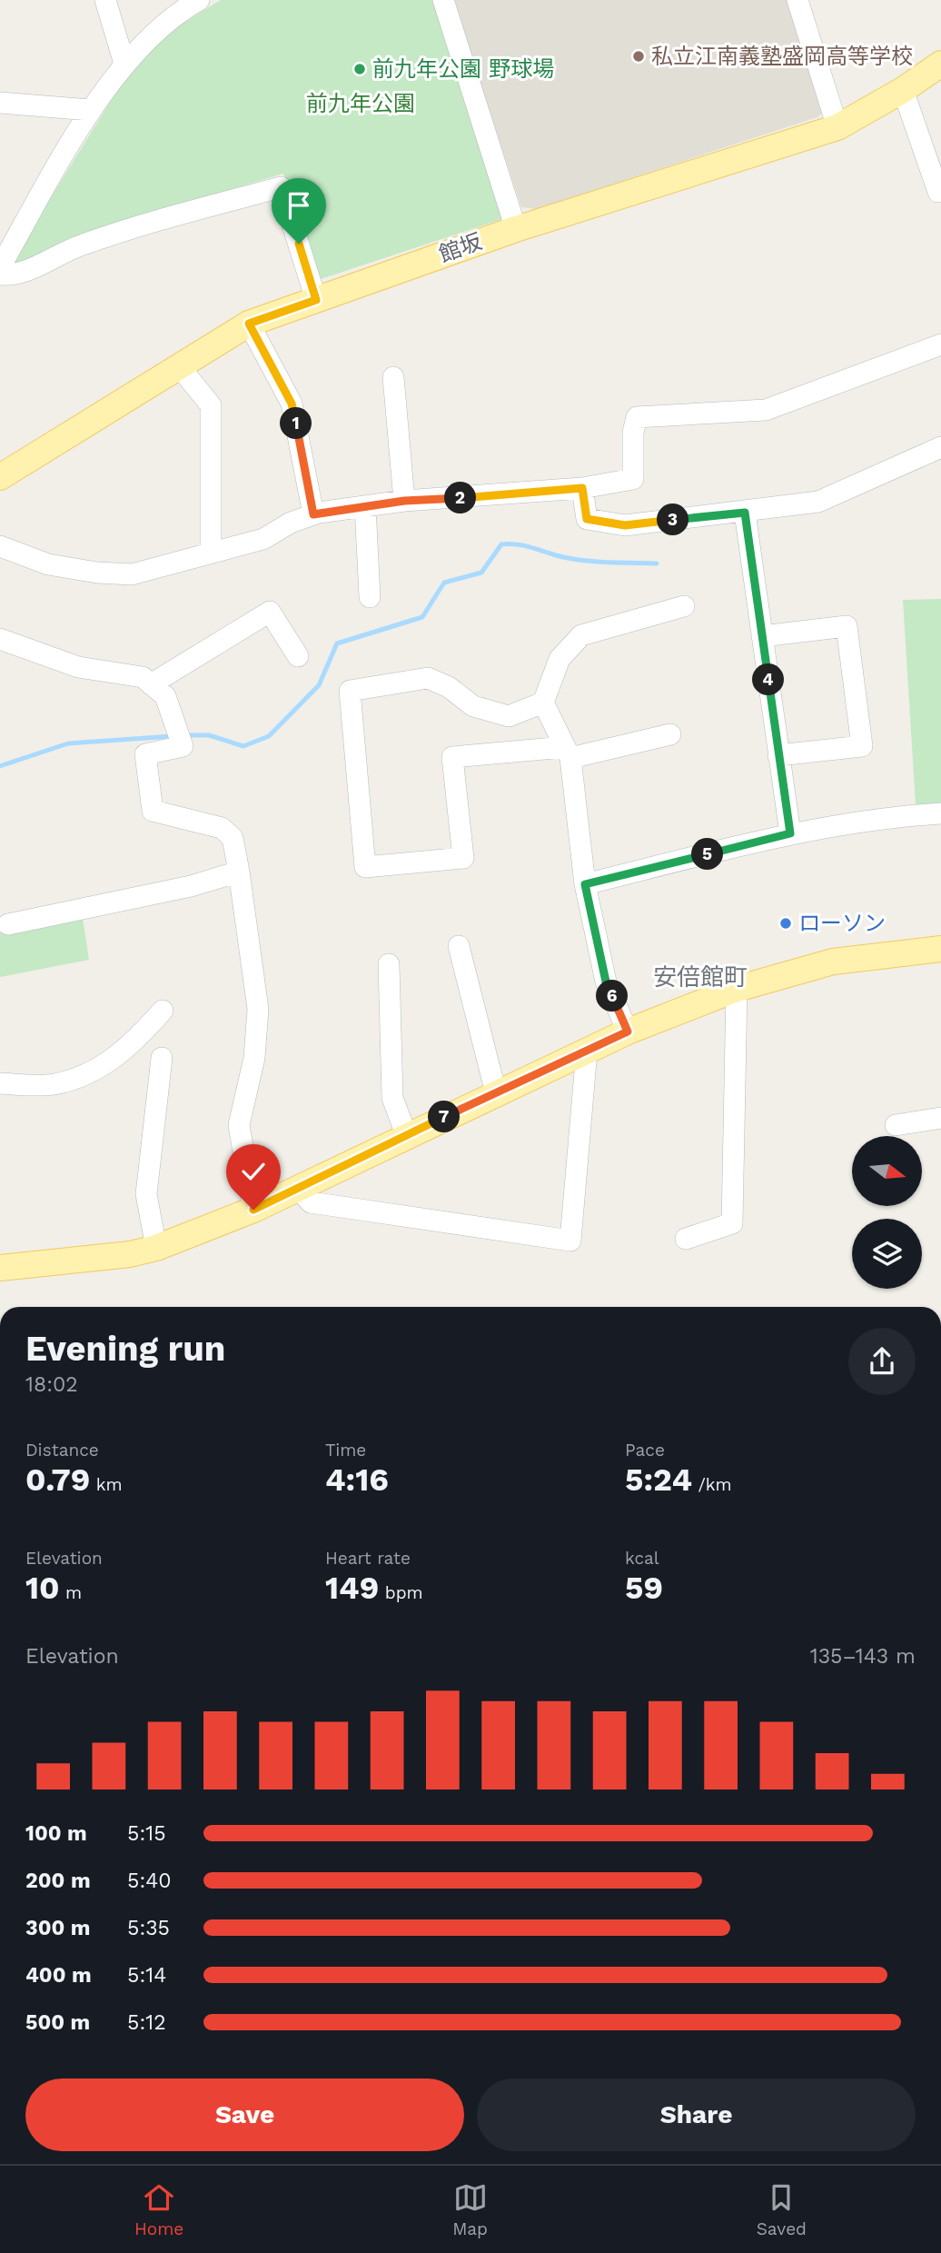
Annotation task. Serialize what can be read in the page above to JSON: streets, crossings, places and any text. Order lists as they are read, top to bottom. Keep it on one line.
{"streets":{"main road":["館坂"]},"districts":["安倍館町"],"parks":["前九年公園"],"places":["私立江南義塾盛岡高等学校","前九年公園 野球場","ローソン"],"north":"right","page":{"pins":["1","2","3","4","5","6","7"],"heading":["Evening run","18:02"],"stats":[["Distance","0.79 km"],["Time","4:16"],["Pace","5:24 /km"],["Elevation","10 m"],["Heart rate","149 bpm"],["kcal","59"]],"chart":["Elevation","135–143 m"],"list":[{"name":"100 m","note":"5:15"},{"name":"200 m","note":"5:40"},{"name":"300 m","note":"5:35"},{"name":"400 m","note":"5:14"},{"name":"500 m","note":"5:12"}],"buttons":["Save","Share"],"tabs":["Home","Map","Saved"]}}
